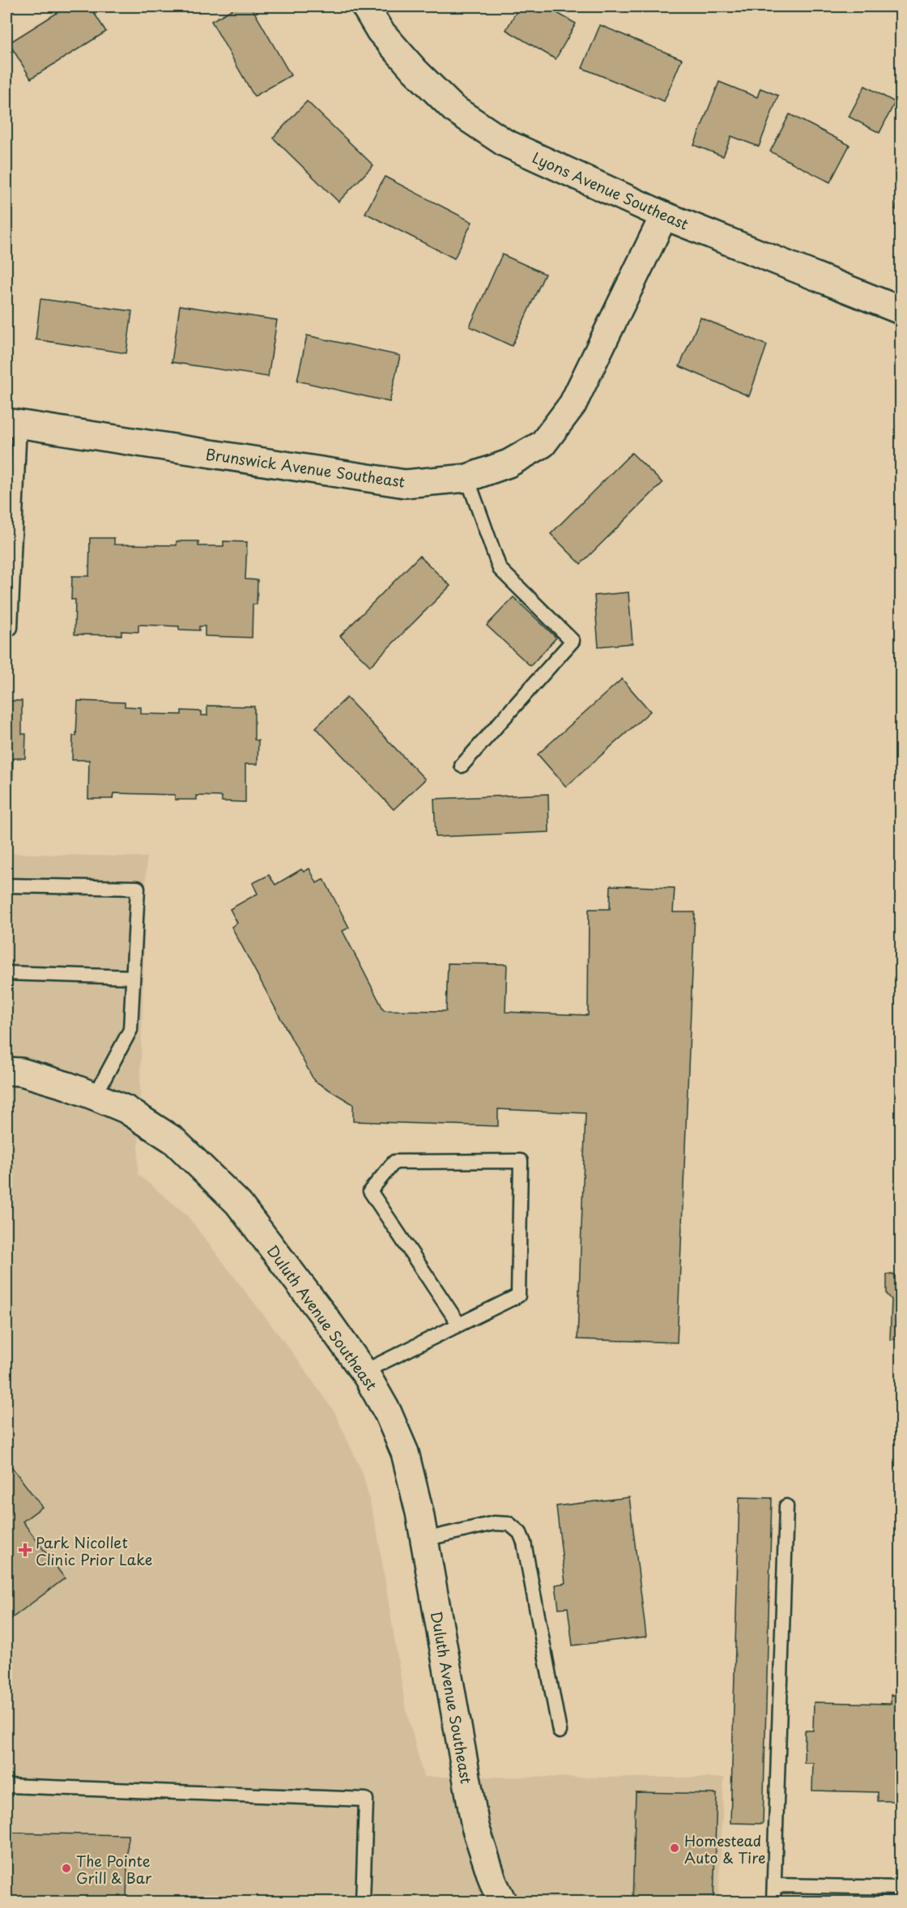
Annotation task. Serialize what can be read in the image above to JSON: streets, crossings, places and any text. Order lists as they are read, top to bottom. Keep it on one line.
{"streets":{"street":["Lyons Avenue Southeast","Brunswick Avenue Southeast","Duluth Avenue Southeast"]},"crossings":[["Lyons Avenue Southeast","Brunswick Avenue Southeast"]],"places":{"health":["Park Nicollet Clinic Prior Lake"],"other":["Homestead Auto & Tire","The Pointe Grill & Bar"]}}
